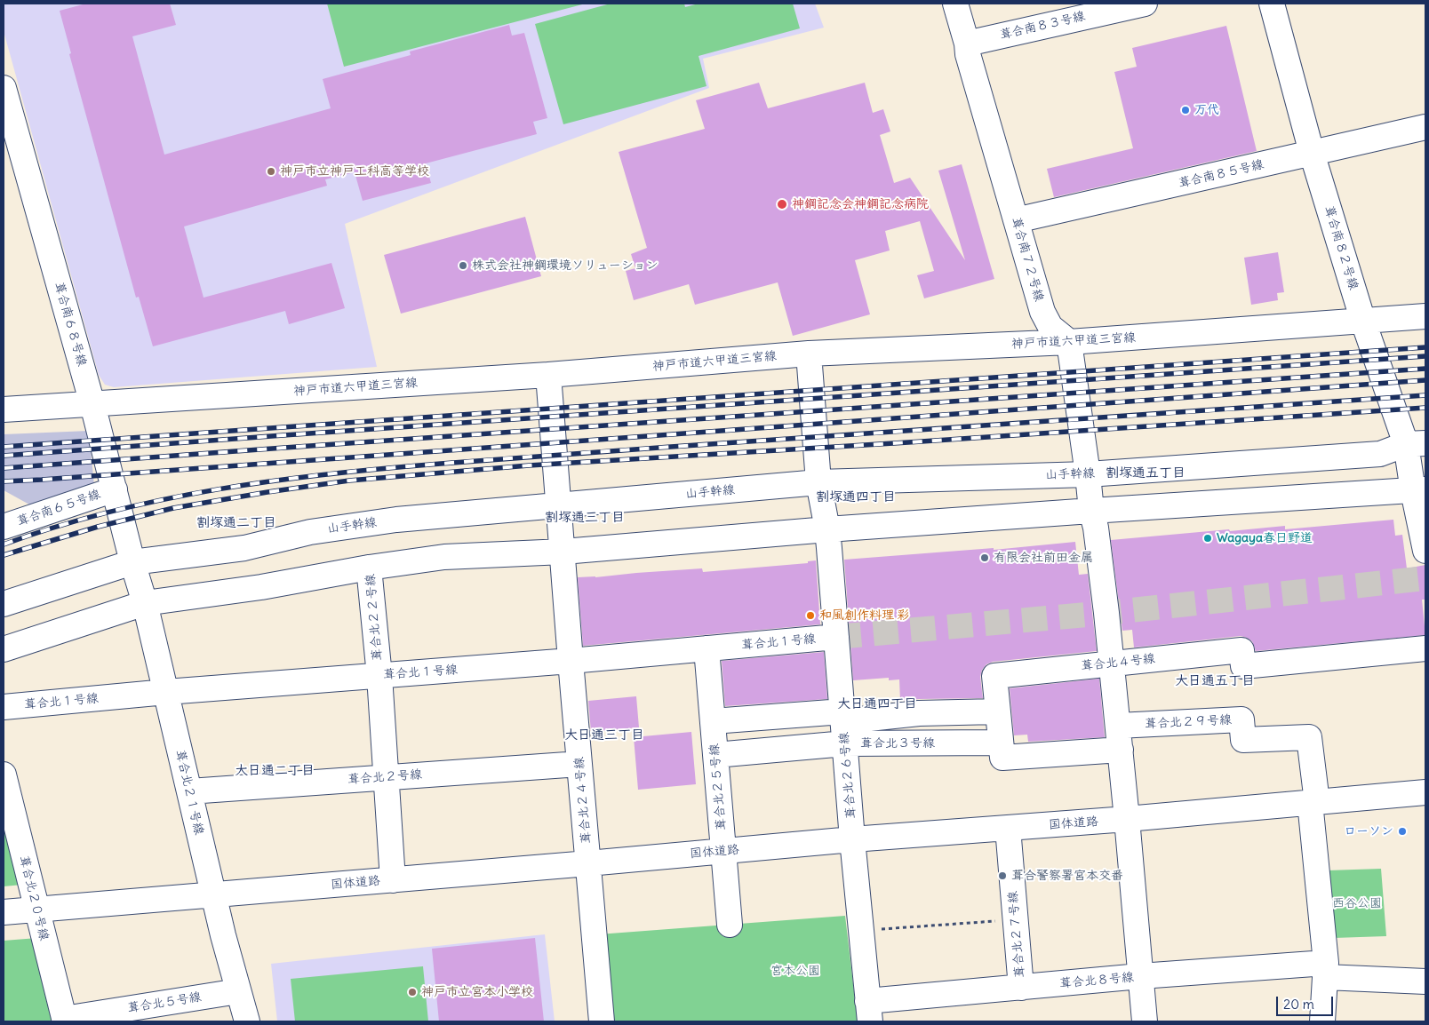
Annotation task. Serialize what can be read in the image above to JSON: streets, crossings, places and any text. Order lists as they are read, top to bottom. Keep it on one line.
{"streets":{"street":["葺合南８３号線","葺合南８５号線","葺合南８２号線","葺合南７２号線","葺合南６８号線","神戸市道六甲道三宮線","山手幹線","葺合南６５号線","葺合北２２号線","葺合北１号線","葺合北４号線","葺合北２９号線","葺合北３号線","葺合北２６号線","葺合北２号線","葺合北２５号線","葺合北２１号線","葺合北２４号線","国体道路","葺合北２０号線","葺合北２７号線","葺合北８号線","葺合北５号線"]},"crossings":[["葺合南８３号線","葺合南７２号線"],["葺合南８５号線","葺合南８２号線"],["葺合南８５号線","葺合南７２号線"],["葺合南８２号線","神戸市道六甲道三宮線"],["葺合南８２号線","山手幹線"],["葺合南７２号線","神戸市道六甲道三宮線"],["葺合南６８号線","神戸市道六甲道三宮線"],["葺合南６８号線","山手幹線"],["葺合南６８号線","葺合南６５号線"],["葺合南６８号線","葺合北２１号線"],["神戸市道六甲道三宮線","葺合北２６号線"],["神戸市道六甲道三宮線","葺合北２４号線"],["山手幹線","葺合北２６号線"],["山手幹線","葺合北２１号線"],["山手幹線","葺合北２４号線"],["葺合北２２号線","葺合北１号線"],["葺合北２２号線","葺合北２号線"],["葺合北２２号線","国体道路"],["葺合北１号線","葺合北２６号線"],["葺合北１号線","葺合北２５号線"],["葺合北１号線","葺合北２１号線"],["葺合北１号線","葺合北２４号線"],["葺合北４号線","葺合北３号線"],["葺合北２９号線","国体道路"],["葺合北２９号線","葺合北８号線"],["葺合北３号線","葺合北２６号線"],["葺合北３号線","葺合北２５号線"],["葺合北２６号線","国体道路"],["葺合北２６号線","葺合北８号線"],["葺合北２号線","葺合北２１号線"],["葺合北２号線","葺合北２４号線"],["葺合北２５号線","国体道路"],["葺合北２１号線","国体道路"],["葺合北２１号線","葺合北５号線"],["葺合北２４号線","国体道路"],["国体道路","葺合北２０号線"],["国体道路","葺合北２７号線"],["葺合北２０号線","葺合北５号線"],["葺合北２７号線","葺合北８号線"]],"districts":["割塚通五丁目","割塚通四丁目","割塚通三丁目","割塚通二丁目","大日通五丁目","大日通四丁目","大日通三丁目","大日通二丁目"],"parks":["西谷公園","宮本公園"],"places":["万代","神戸市立神戸工科高等学校","神鋼記念会神鋼記念病院","株式会社神鋼環境ソリューション","Wagaya春日野道","有限会社前田金属","和風創作料理 彩","ローソン","葺合警察署宮本交番","神戸市立宮本小学校"],"scale_bar":"20 m"}
